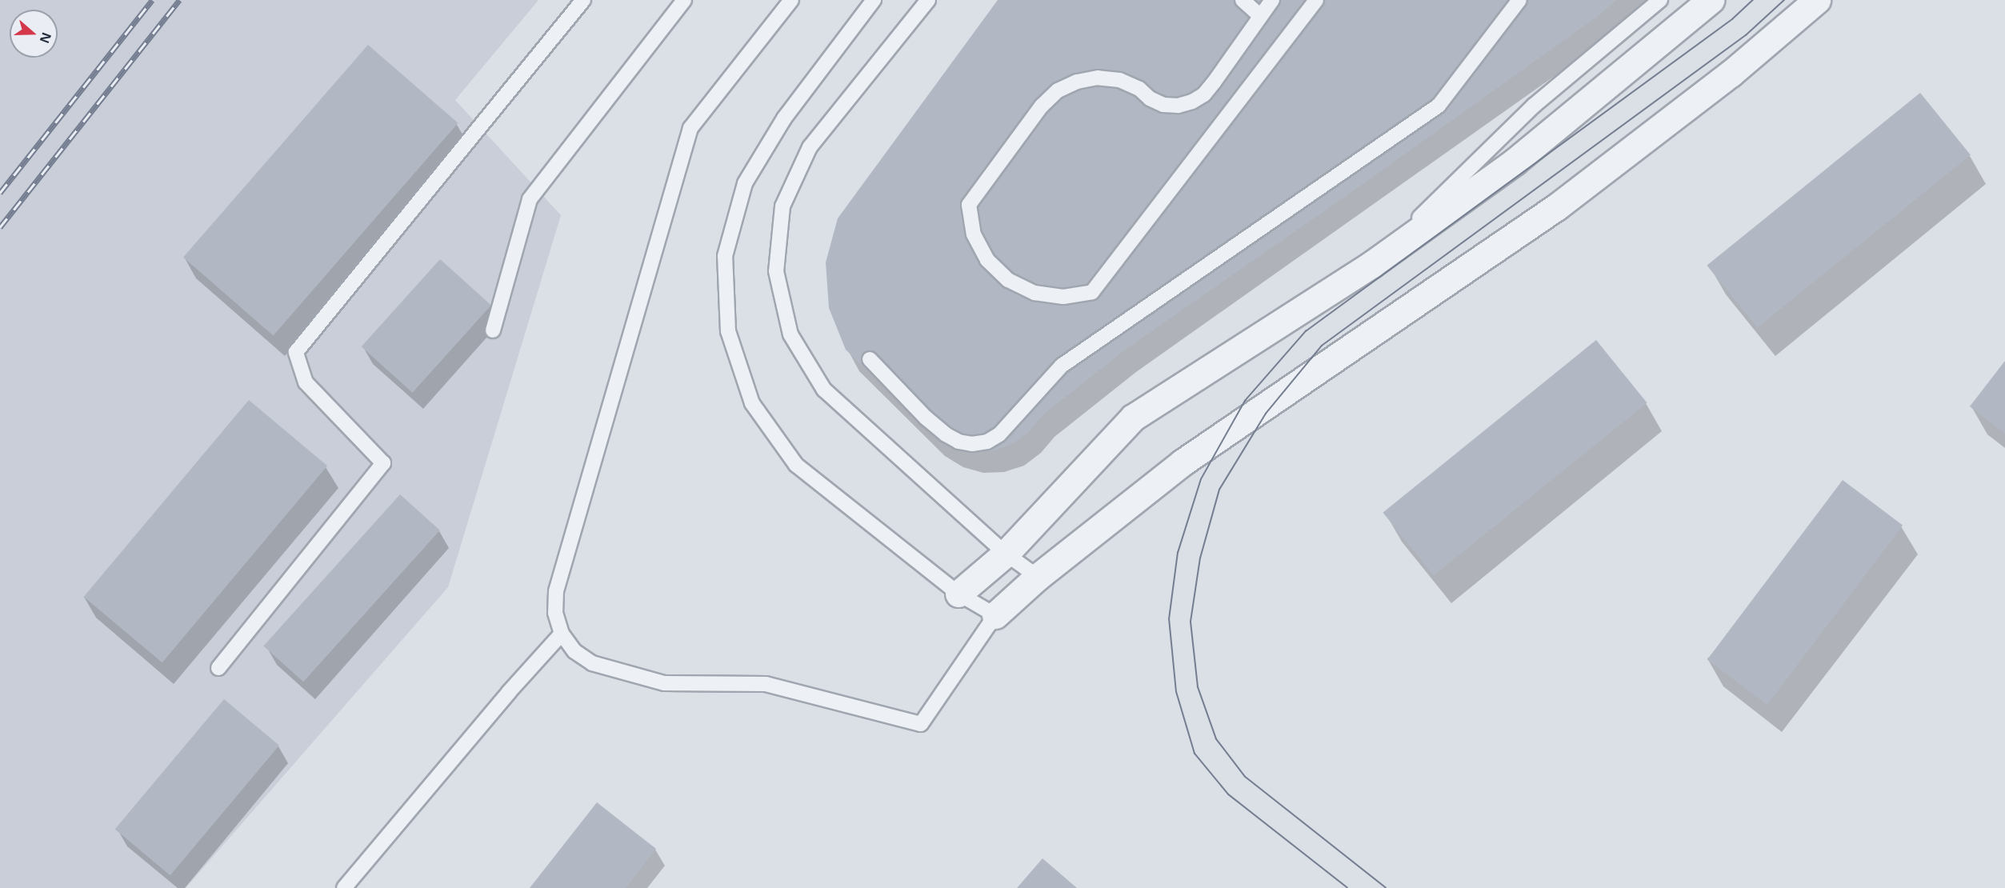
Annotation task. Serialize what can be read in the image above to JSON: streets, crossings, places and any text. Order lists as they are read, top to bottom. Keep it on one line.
{"north":"right"}
